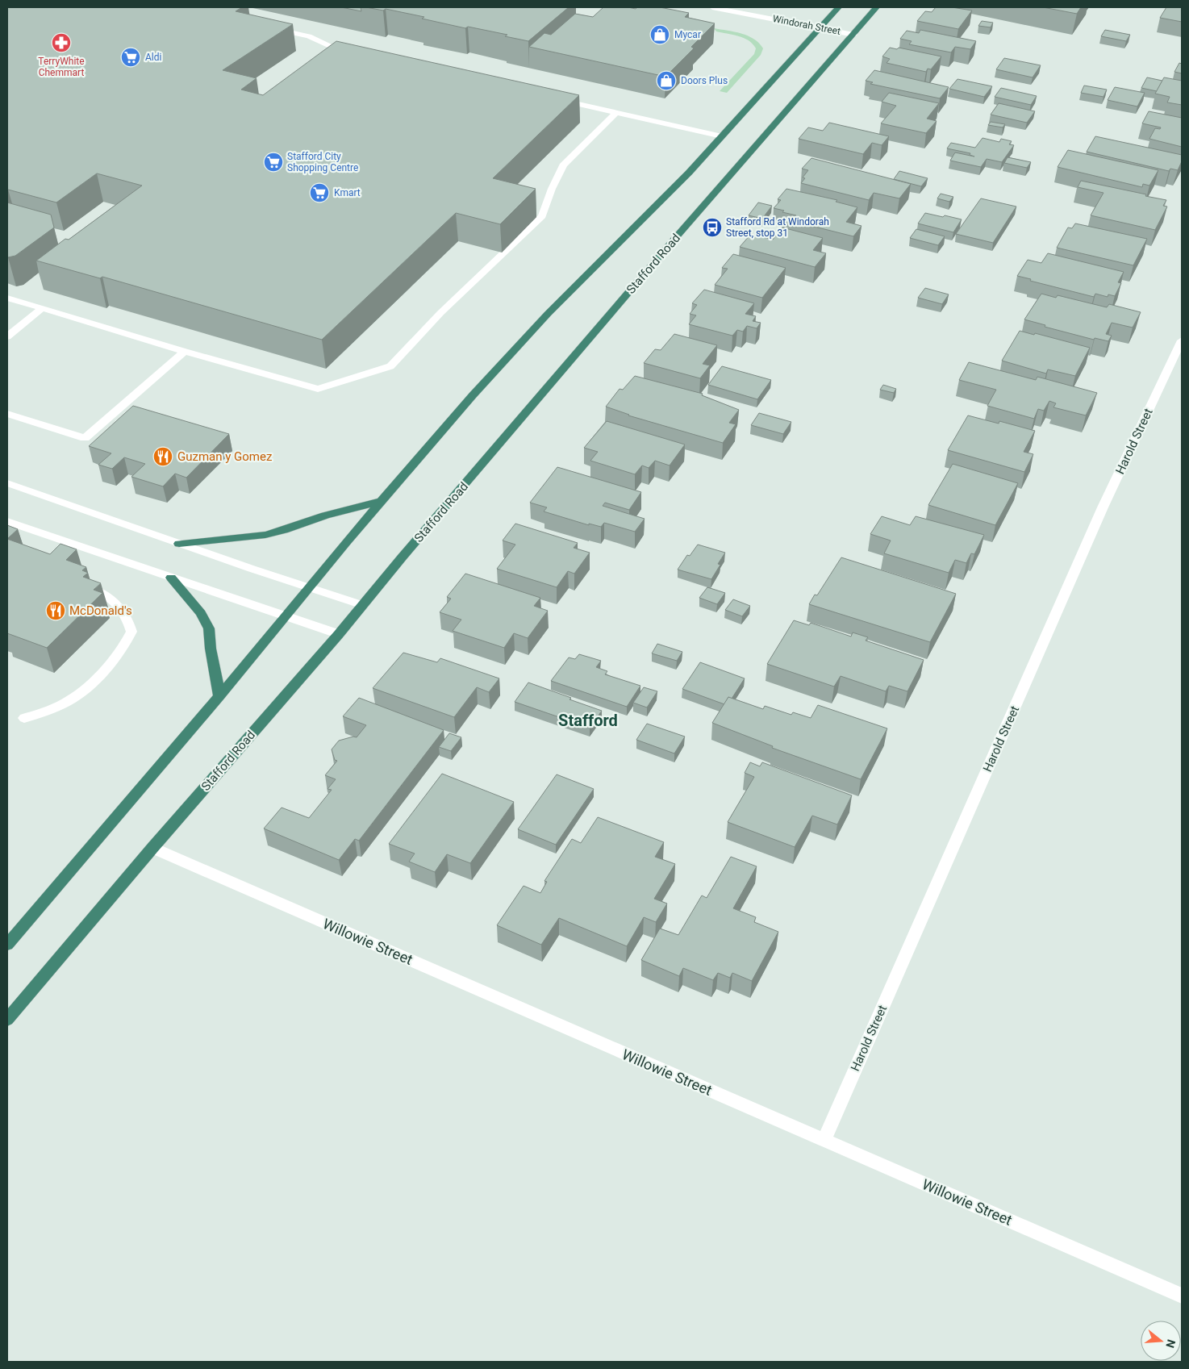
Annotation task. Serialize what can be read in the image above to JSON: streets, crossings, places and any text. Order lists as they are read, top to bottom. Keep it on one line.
{"streets":{"highway":["Stafford Road"],"street":["Windorah Street","Harold Street","Willowie Street"]},"crossings":[["Windorah Street","Stafford Road"],["Stafford Road","Willowie Street"],["Harold Street","Willowie Street"]],"districts":["Stafford"],"places":{"shop":["Mycar","Doors Plus"],"pharmacy":["TerryWhite Chemmart"],"supermarket":["Aldi","Stafford City Shopping Centre","Kmart"],"bus stop":["Stafford Rd at Windorah Street, stop 31"],"restaurant":["Guzman y Gomez","McDonald's"]},"north":"right"}
